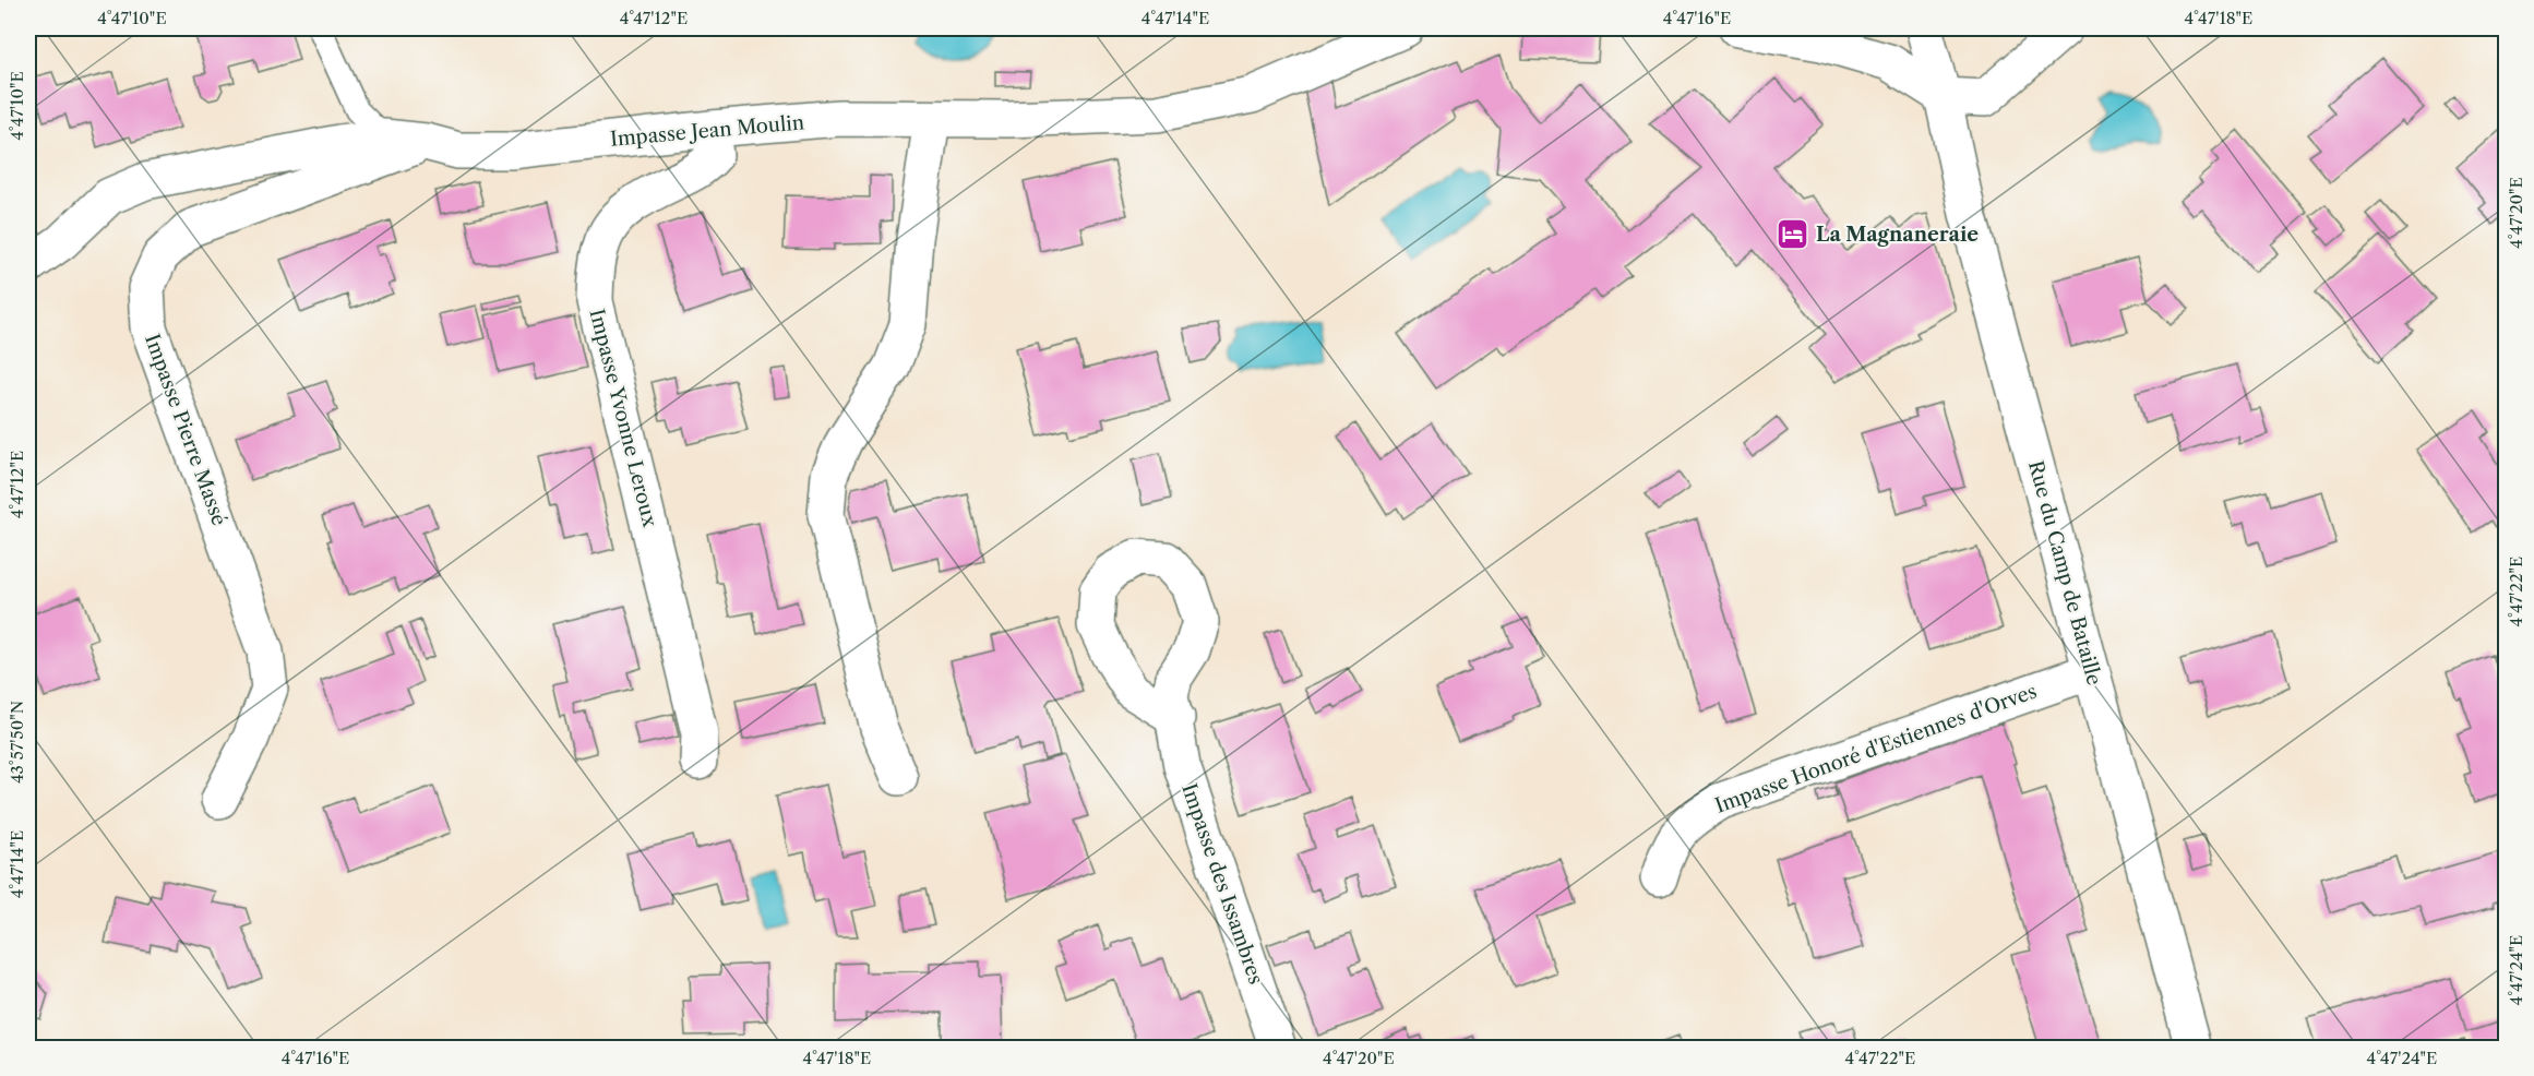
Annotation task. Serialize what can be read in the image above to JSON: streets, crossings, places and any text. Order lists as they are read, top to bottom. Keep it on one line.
{"streets":{"street":["Impasse Jean Moulin","Impasse Yvonne Leroux","Impasse Pierre Massé","Rue du Camp de Bataille","Impasse Honoré d'Estiennes d'Orves","Impasse des Issambres"]},"crossings":[["Impasse Jean Moulin","Impasse Yvonne Leroux"],["Impasse Jean Moulin","Impasse Pierre Massé"],["Rue du Camp de Bataille","Impasse Honoré d'Estiennes d'Orves"]],"places":{"hotel":["La Magnaneraie"]},"coordinates":["4°47'10\"E","4°47'12\"E","4°47'14\"E","4°47'16\"E","4°47'18\"E","4°47'20\"E","4°47'22\"E","43°57'50\"N","4°47'24\"E"]}
